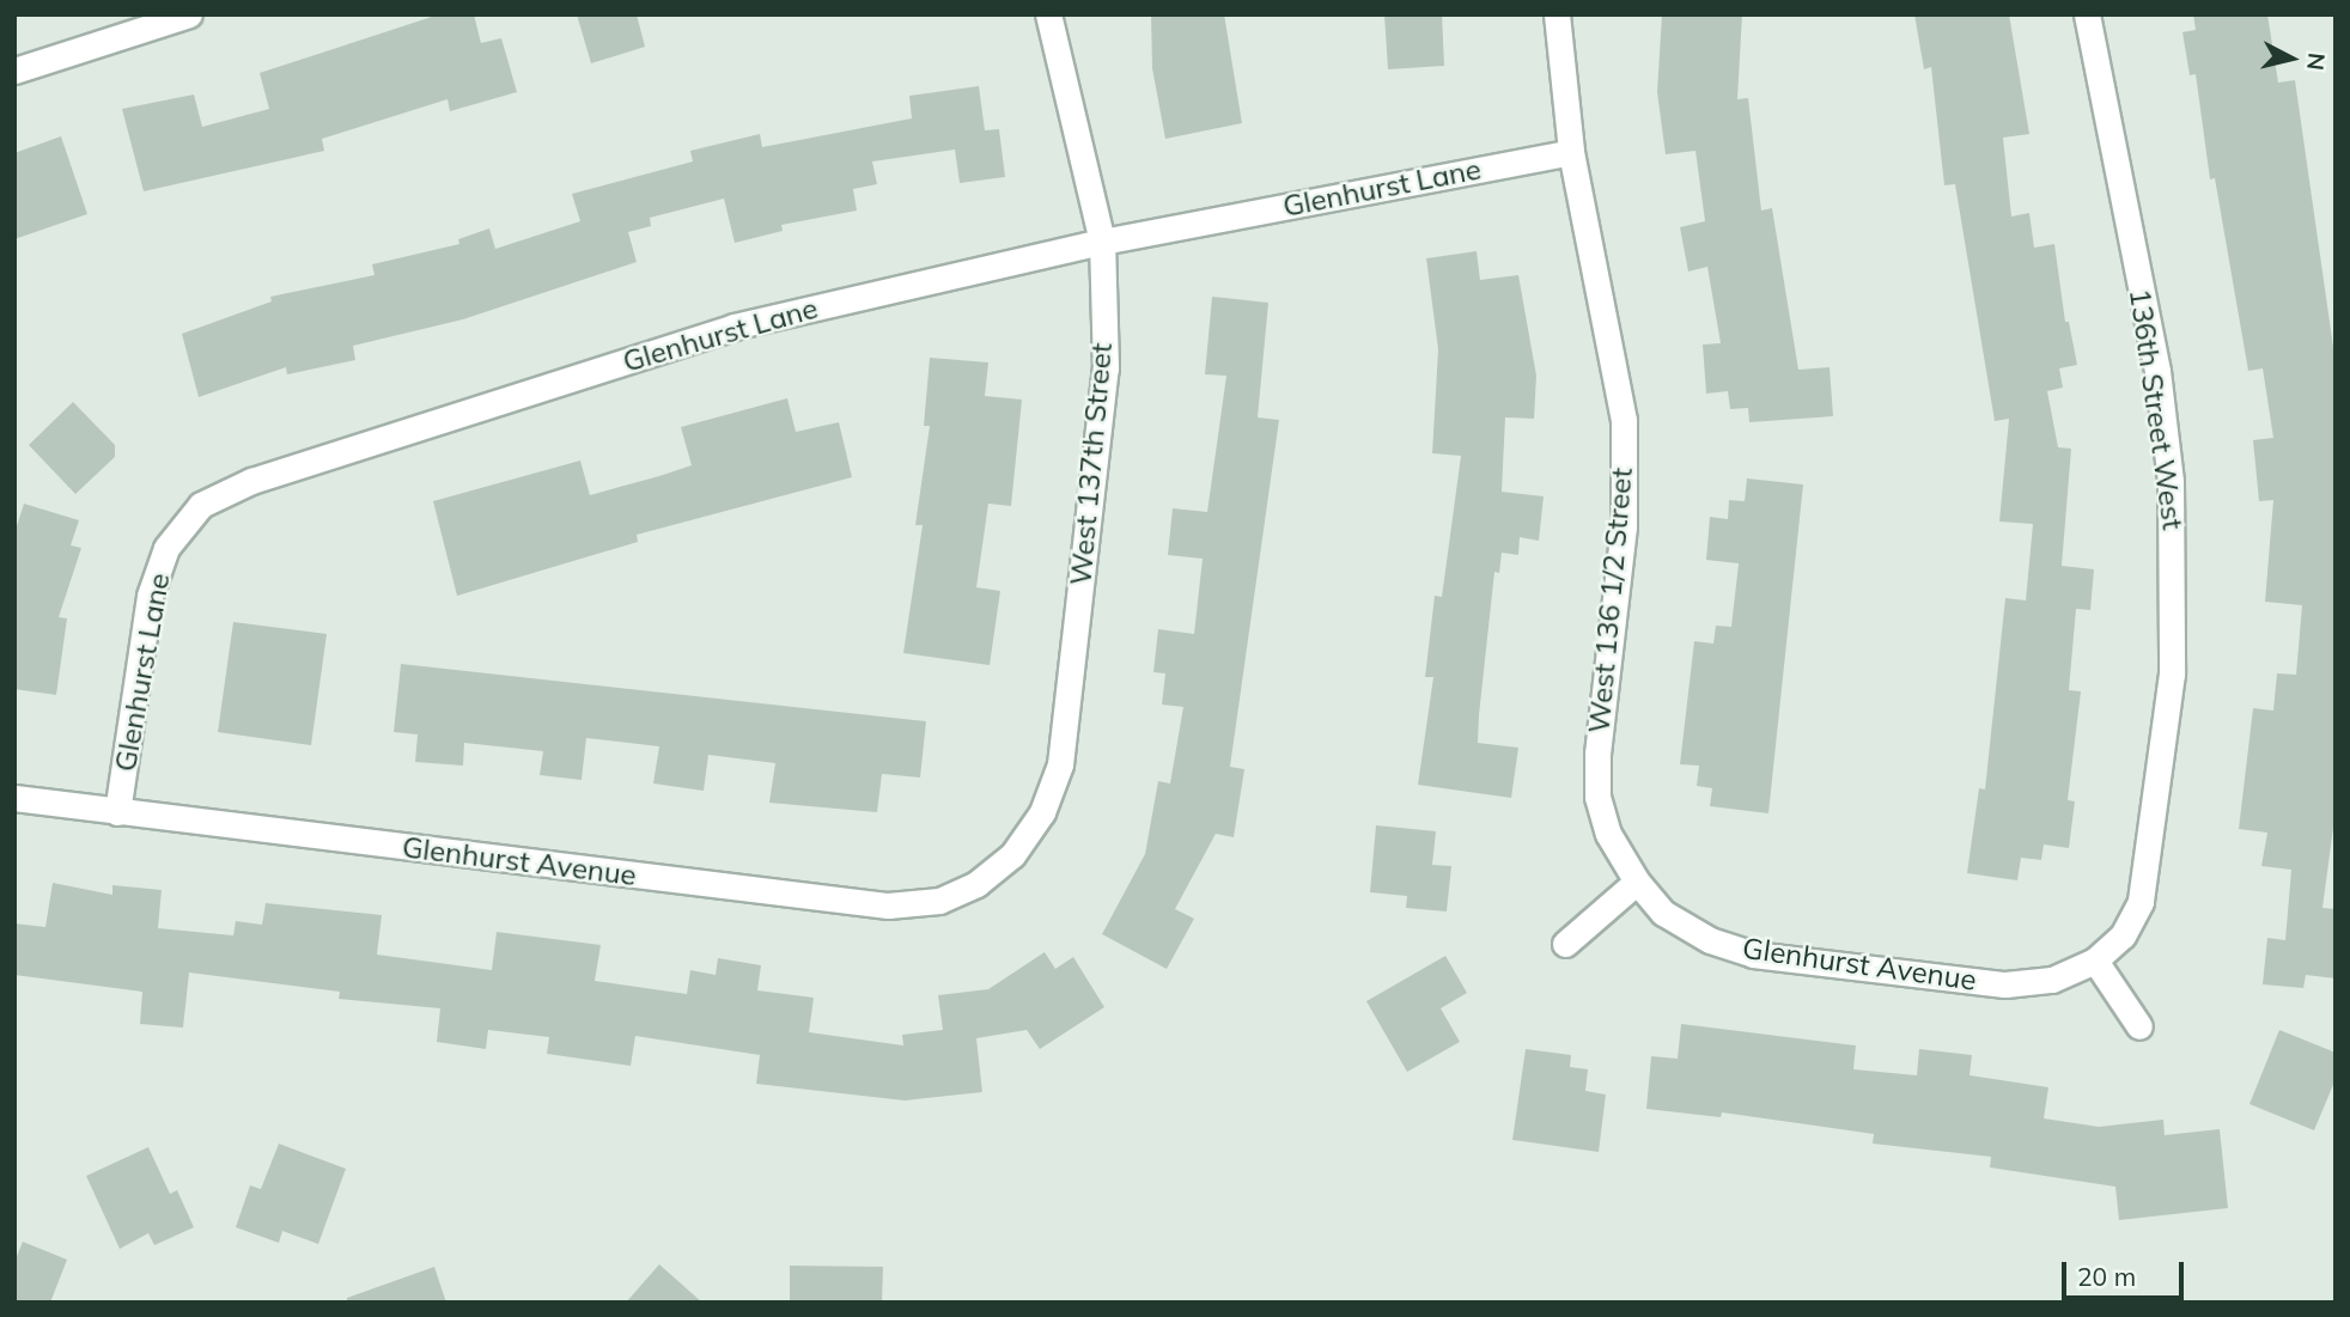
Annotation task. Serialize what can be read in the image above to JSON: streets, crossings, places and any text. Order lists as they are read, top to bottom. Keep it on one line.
{"streets":{"street":["Glenhurst Lane","136th Street West","West 137th Street","West 136 1/2 Street","Glenhurst Avenue"]},"crossings":[["Glenhurst Lane","West 137th Street"],["Glenhurst Lane","West 136 1/2 Street"],["Glenhurst Lane","Glenhurst Avenue"],["136th Street West","Glenhurst Avenue"],["West 137th Street","Glenhurst Avenue"],["West 136 1/2 Street","Glenhurst Avenue"]],"scale_bar":"20 m","north":"right"}
